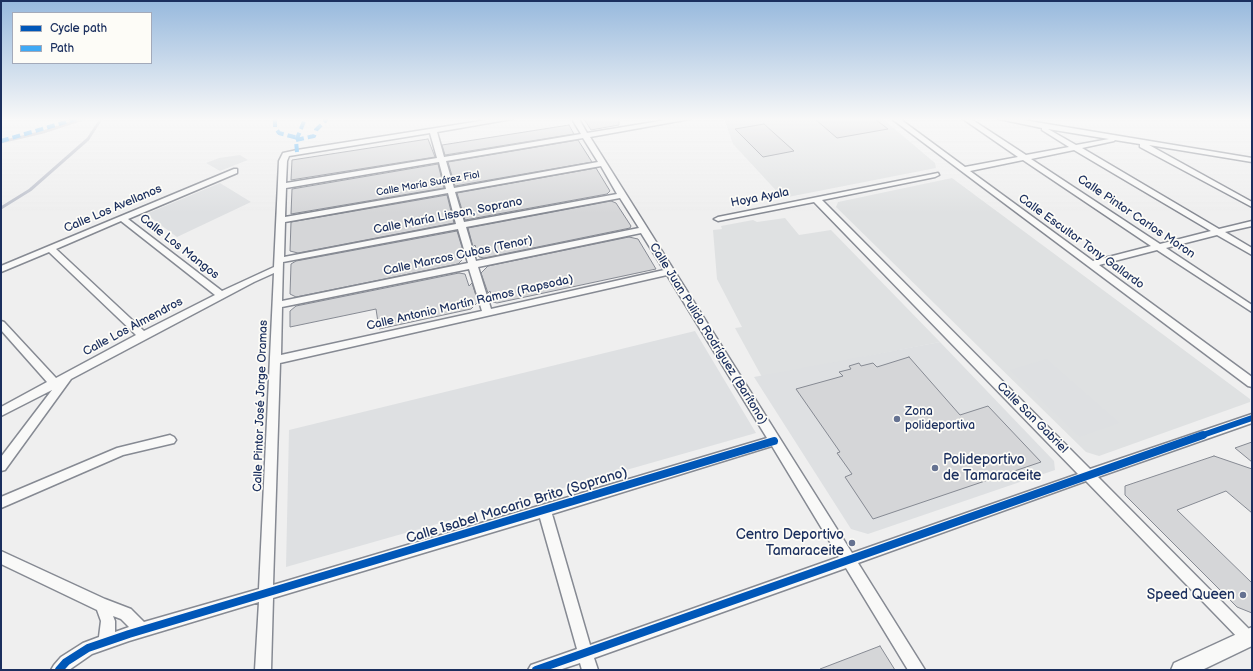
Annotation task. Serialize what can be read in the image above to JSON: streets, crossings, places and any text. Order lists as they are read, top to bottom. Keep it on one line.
{"streets":{"street":["Calle María Suárez Fiol","Hoya Ayala","Calle Los Avellanos","Calle María Lisson, Soprano","Calle Pintor Carlos Moron","Calle Escultor Tony Gallardo","Calle Los Mangos","Calle Marcos Cubas (Tenor)","Calle Antonio Martín Ramos (Rapsoda)","Calle Los Almendros","Calle Juan Pulido Rodríguez (Barítono)","Calle Pintor José Jorge Oramas","Calle San Gabriel","Calle Isabel Macario Brito (Soprano)"]},"crossings":[["Calle María Suárez Fiol","Calle Juan Pulido Rodríguez (Barítono)"],["Calle María Suárez Fiol","Calle Pintor José Jorge Oramas"],["Hoya Ayala","Calle San Gabriel"],["Calle Los Avellanos","Calle Los Mangos"],["Calle María Lisson, Soprano","Calle Los Almendros"],["Calle María Lisson, Soprano","Calle Juan Pulido Rodríguez (Barítono)"],["Calle María Lisson, Soprano","Calle Pintor José Jorge Oramas"],["Calle Los Mangos","Calle Los Almendros"],["Calle Marcos Cubas (Tenor)","Calle Juan Pulido Rodríguez (Barítono)"],["Calle Marcos Cubas (Tenor)","Calle Pintor José Jorge Oramas"],["Calle Antonio Martín Ramos (Rapsoda)","Calle Juan Pulido Rodríguez (Barítono)"],["Calle Antonio Martín Ramos (Rapsoda)","Calle Pintor José Jorge Oramas"],["Calle Los Almendros","Calle Pintor José Jorge Oramas"],["Calle Juan Pulido Rodríguez (Barítono)","Calle Isabel Macario Brito (Soprano)"],["Calle Pintor José Jorge Oramas","Calle Isabel Macario Brito (Soprano)"]],"places":["Zona polideportiva","Polideportivo de Tamaraceite","Centro Deportivo Tamaraceite","Speed Queen"],"legend":["Cycle path","Path"]}
